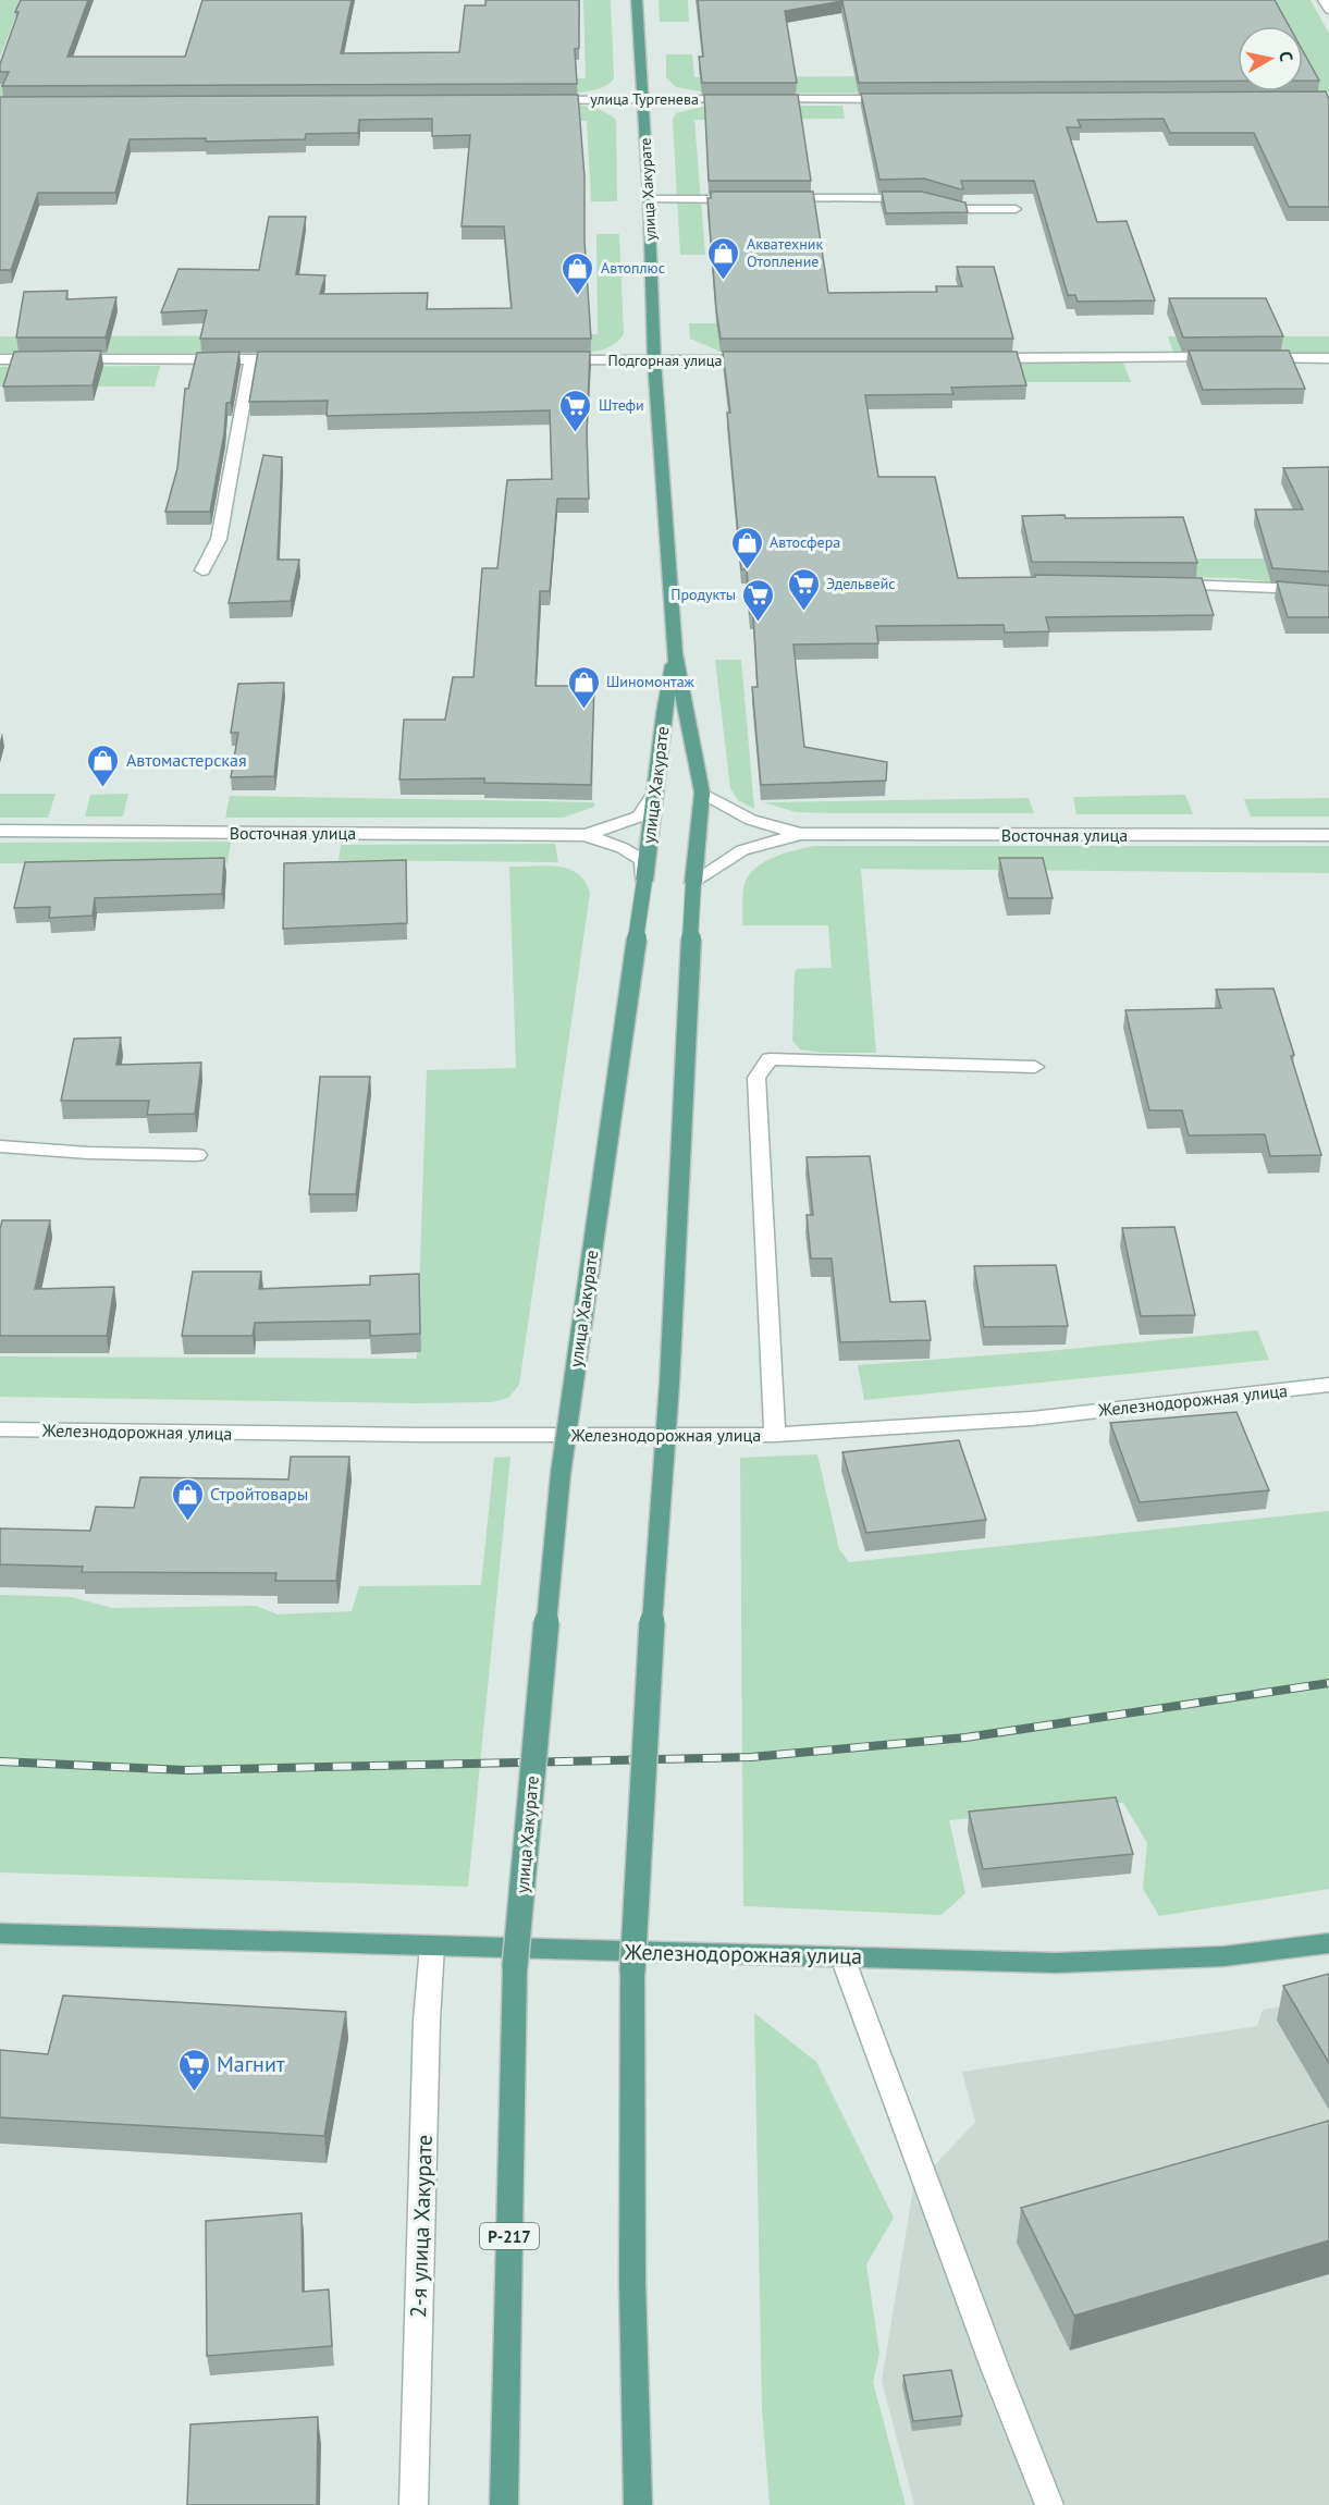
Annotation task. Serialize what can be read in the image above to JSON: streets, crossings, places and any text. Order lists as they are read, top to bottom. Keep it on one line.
{"streets":{"main road":["улица Хакурате","Железнодорожная улица","Р-217"],"street":["улица Тургенева","Подгорная улица","Восточная улица","2-я улица Хакурате"]},"crossings":[["улица Тургенева","улица Хакурате"],["улица Хакурате","Подгорная улица"],["Железнодорожная улица","2-я улица Хакурате"]],"places":{"shop":["Акватехник Отопление","Автоплюс","Автосфера","Шиномонтаж","Автомастерская","Стройтовары"],"supermarket":["Штефи","Эдельвейс","Продукты","Магнит"]},"north":"right"}
